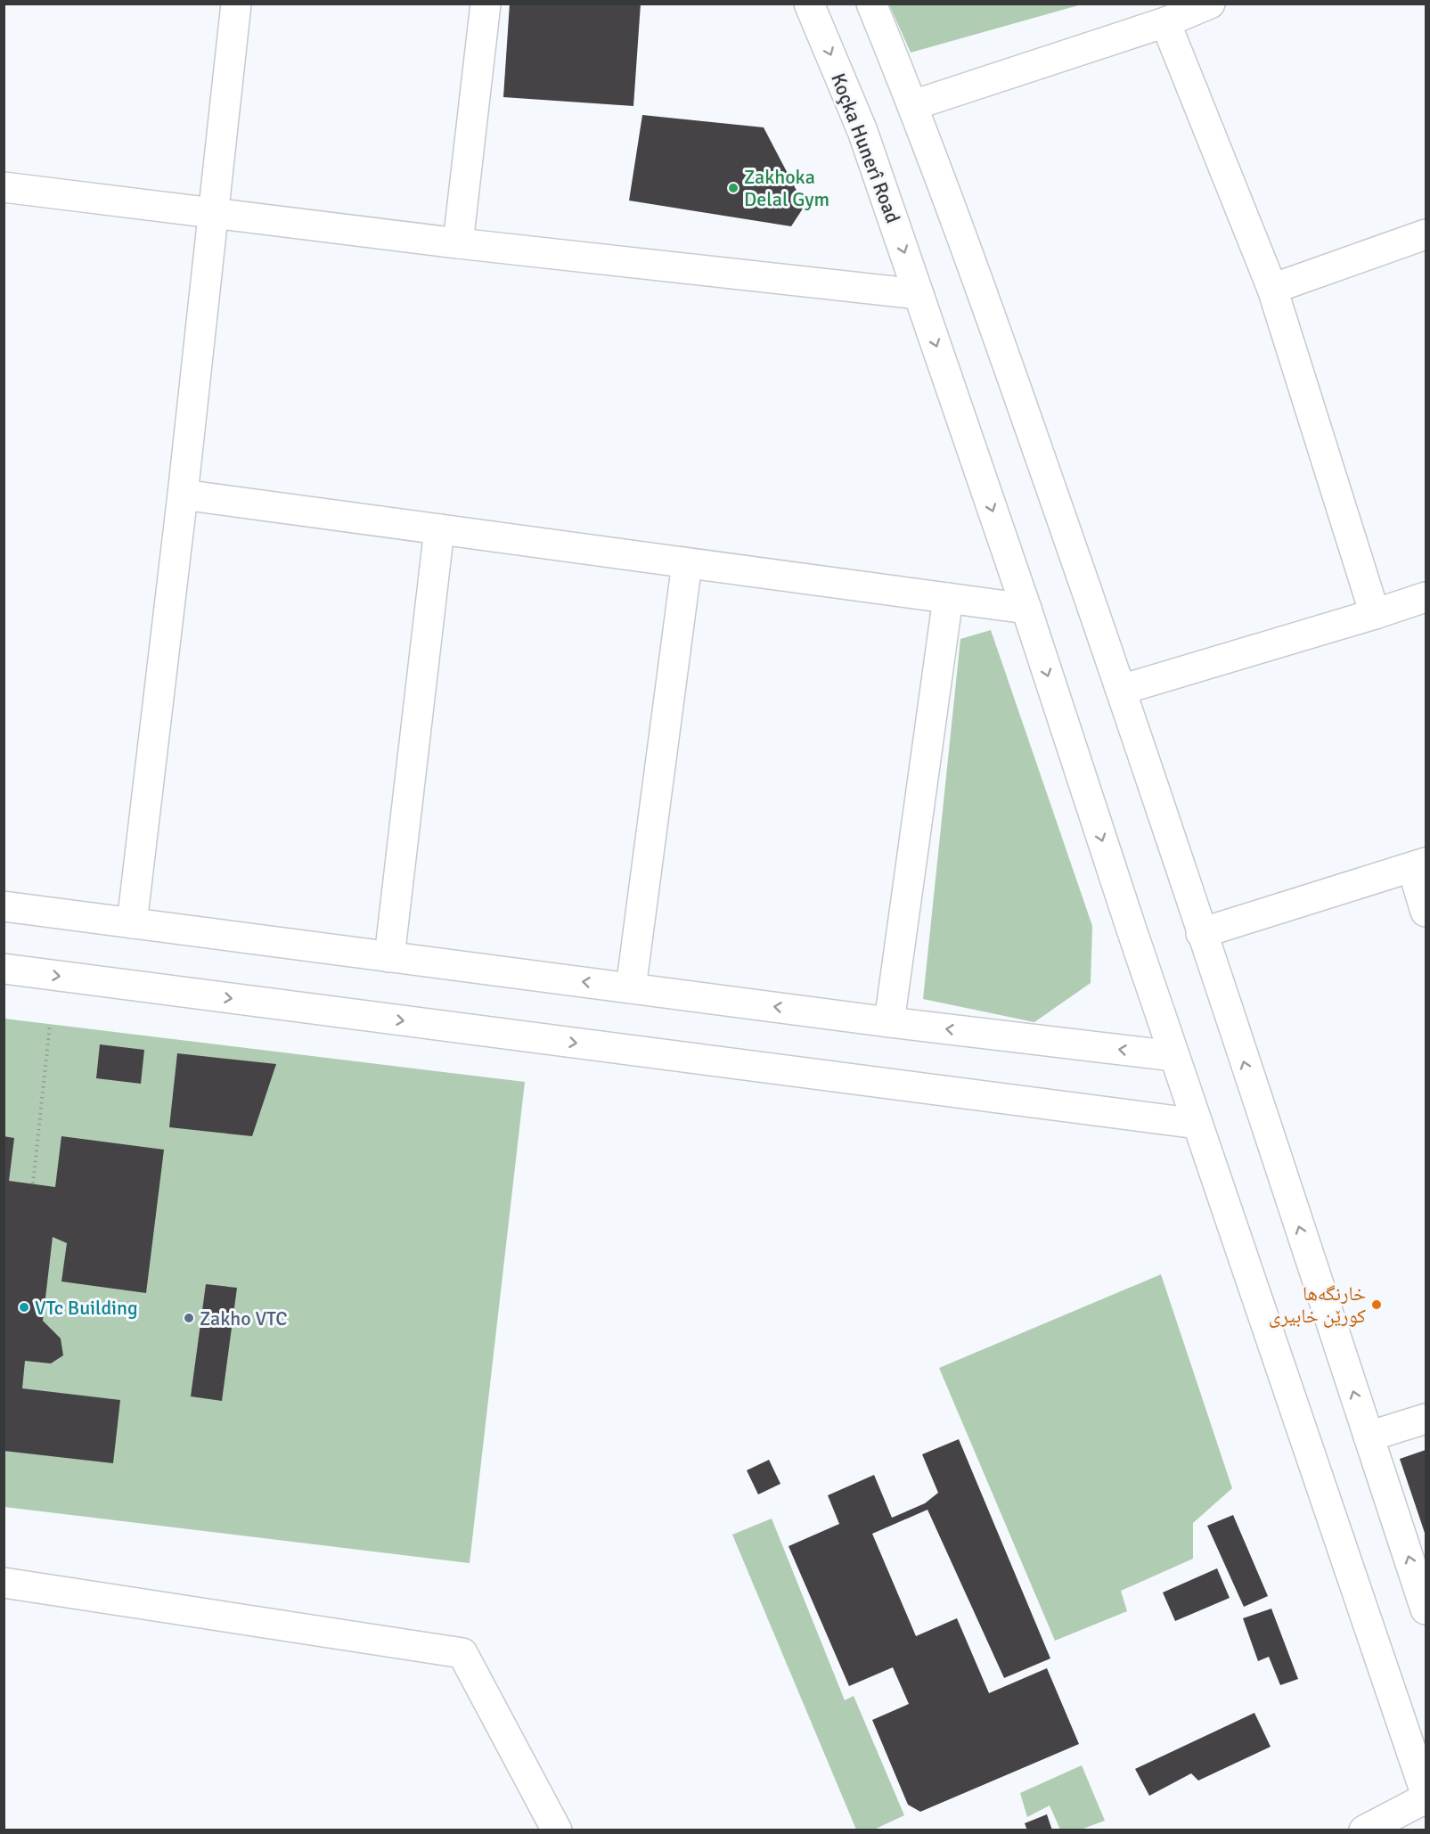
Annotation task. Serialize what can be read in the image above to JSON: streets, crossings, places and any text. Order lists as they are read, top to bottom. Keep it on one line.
{"streets":{"street":["Koçka Hunerî Road"]},"places":["Zakhoka Delal Gym","خارنگه‌ها كورێن خابيرى","VTc Building","Zakho VTC"]}
